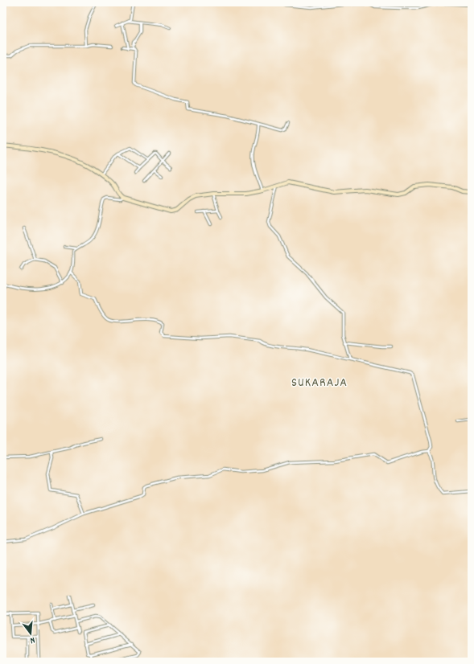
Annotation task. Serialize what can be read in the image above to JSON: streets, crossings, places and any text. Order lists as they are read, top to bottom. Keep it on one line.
{"districts":["SUKARAJA"],"north":"bottom"}
